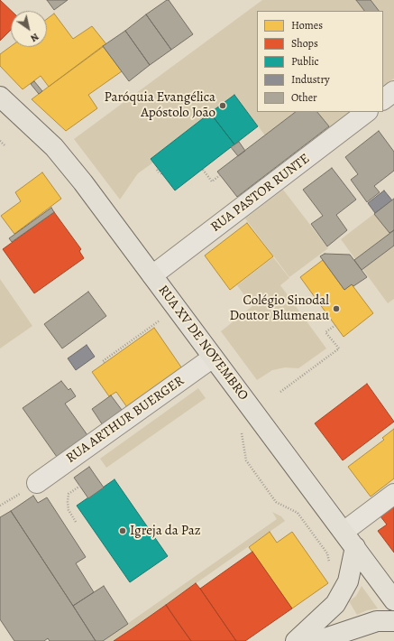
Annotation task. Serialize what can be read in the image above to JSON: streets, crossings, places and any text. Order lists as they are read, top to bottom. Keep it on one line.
{"streets":{"main road":["RUA XV DE NOVEMBRO"],"street":["RUA PASTOR RUNTE","RUA ARTHUR BUERGER"]},"crossings":[["RUA PASTOR RUNTE","RUA XV DE NOVEMBRO"],["RUA XV DE NOVEMBRO","RUA ARTHUR BUERGER"]],"places":["Paróquia Evangélica Apóstolo João","Colégio Sinodal Doutor Blumenau","Igreja da Paz"],"legend":["Homes","Shops","Public","Industry","Other"],"north":"bottom right"}
